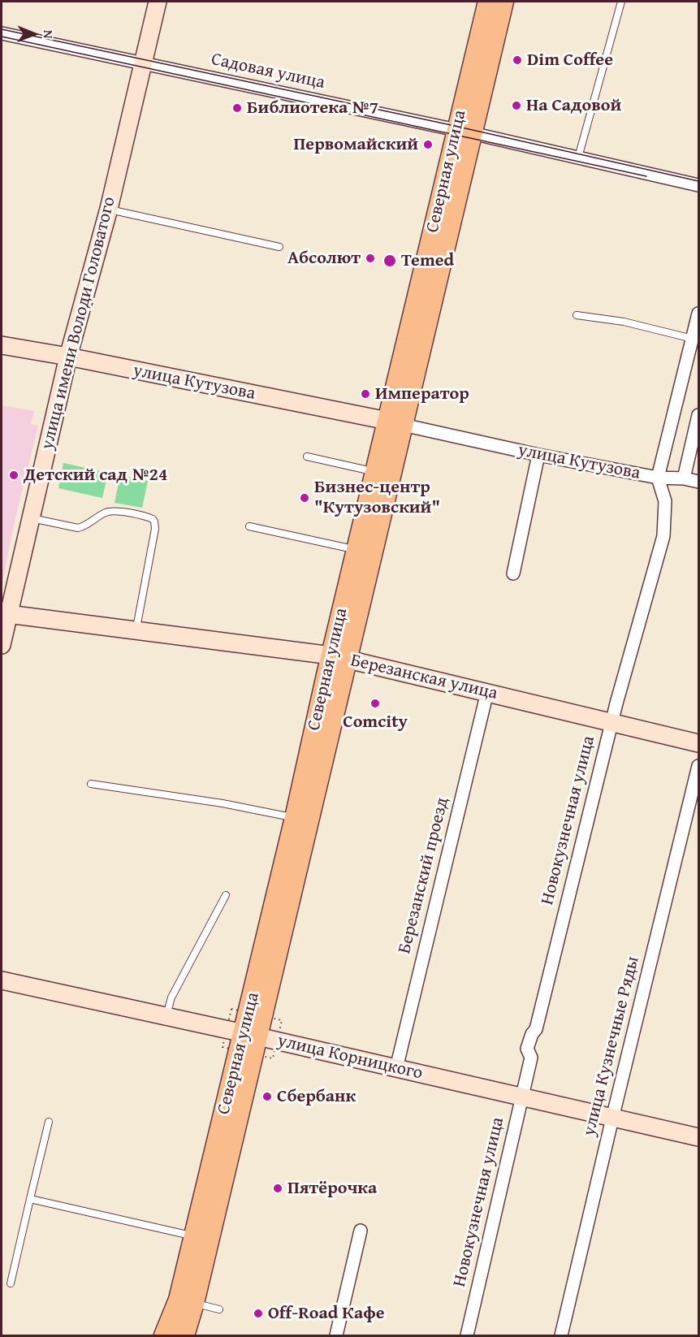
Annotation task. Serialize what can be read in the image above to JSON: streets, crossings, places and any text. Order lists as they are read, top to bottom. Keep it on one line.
{"streets":{"main road":["Северная улица"],"street":["Садовая улица","улица имени Володи Головатого","улица Кутузова","Березанская улица","Новокузнечная улица","Березанский проезд","улица Кузнечные Ряды","улица Корницкого"]},"crossings":[["Садовая улица","Северная улица"],["Садовая улица","улица имени Володи Головатого"],["Северная улица","улица Кутузова"],["Северная улица","Березанская улица"],["Северная улица","улица Корницкого"],["улица имени Володи Головатого","улица Кутузова"],["улица имени Володи Головатого","Березанская улица"],["улица Кутузова","Новокузнечная улица"],["Березанская улица","Новокузнечная улица"],["Березанская улица","Березанский проезд"],["Новокузнечная улица","улица Корницкого"],["Березанский проезд","улица Корницкого"],["улица Кузнечные Ряды","улица Корницкого"]],"places":["Dim Coffee","На Садовой","Библиотека №7","Первомайский","Абсолют","Temed","Император","Детский сад №24","Бизнес-центр \"Кутузовский\"","Comcity","Сбербанк","Пятёрочка","Off-Road Кафе"],"north":"right"}
